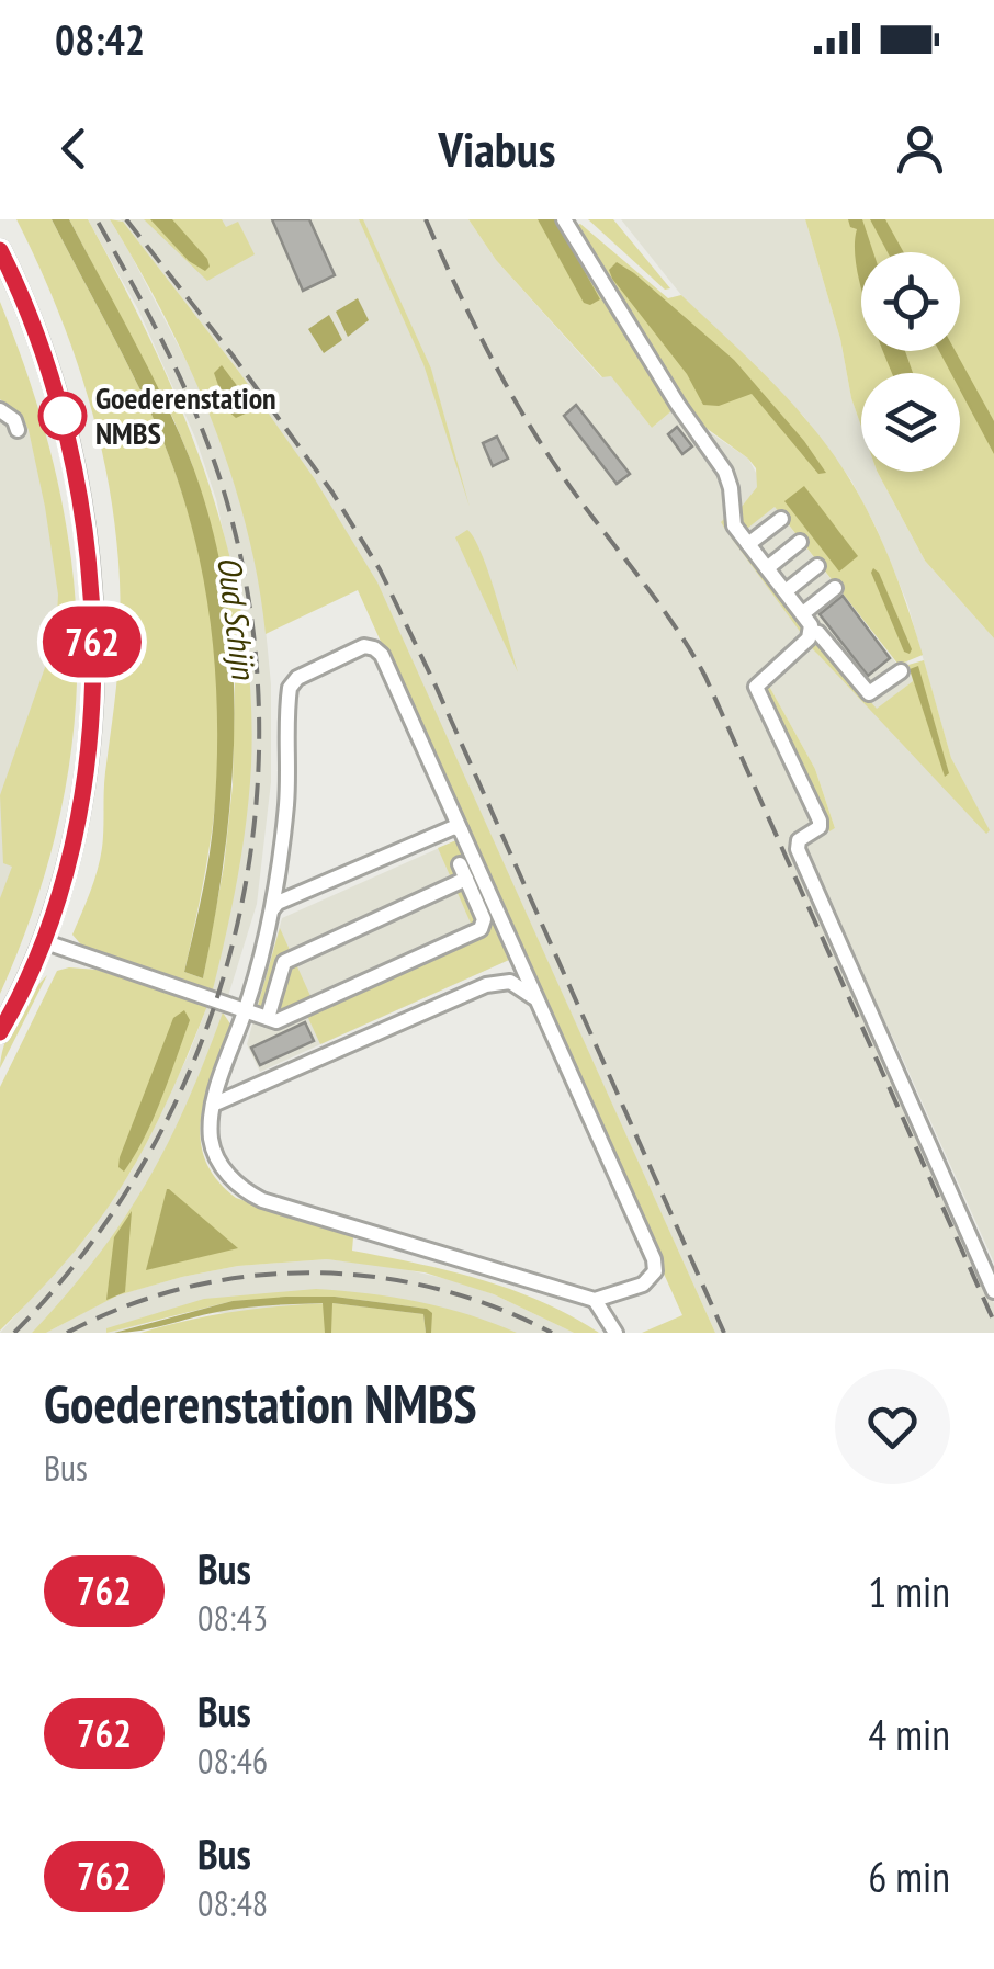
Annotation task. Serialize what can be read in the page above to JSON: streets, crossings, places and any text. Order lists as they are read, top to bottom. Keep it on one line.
{"water":["Oud Schijn"],"places":["Goederenstation NMBS"],"lines":["bus line 762"],"page":{"status":"08:42","header":"Viabus","on_map":"762","heading":["Goederenstation NMBS","Bus"],"list":[{"mark":"762","name":"Bus","note":"08:43","value":"1 min"},{"mark":"762","name":"Bus","note":"08:46","value":"4 min"},{"mark":"762","name":"Bus","note":"08:48","value":"6 min"}]}}
